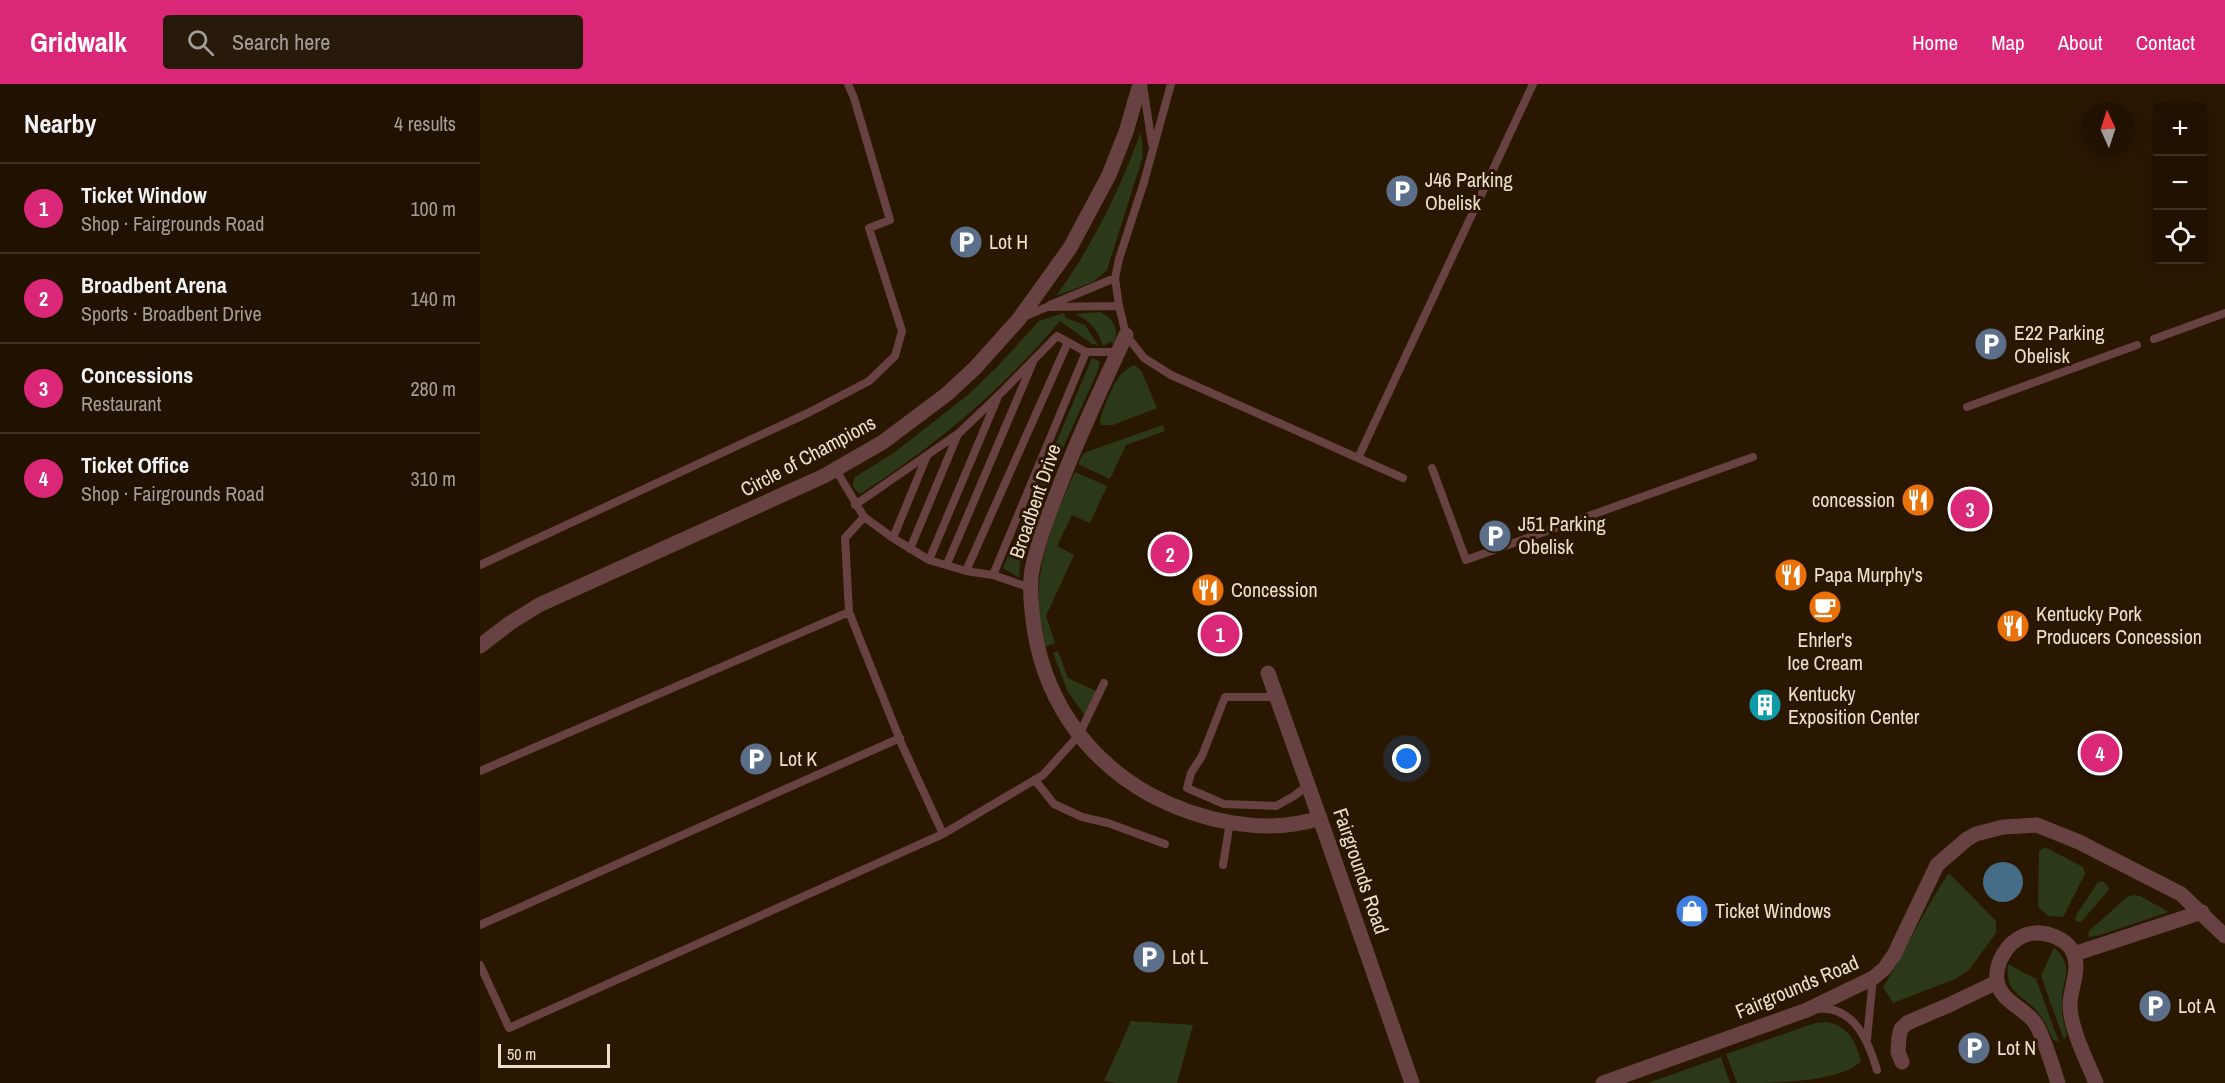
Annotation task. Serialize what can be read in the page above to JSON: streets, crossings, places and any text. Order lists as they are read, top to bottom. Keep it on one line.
{"streets":{"street":["Circle of Champions","Broadbent Drive","Fairgrounds Road"]},"crossings":[["Broadbent Drive","Fairgrounds Road"]],"places":{"parking":["J46 Parking Obelisk","Lot H","E22 Parking Obelisk","J51 Parking Obelisk","Lot K","Lot L","Lot A","Lot N"],"restaurant":["concession","Papa Murphy's","Concession","Kentucky Pork Producers Concession"],"cafe":["Ehrler's Ice Cream"],"building":["Kentucky Exposition Center"],"shop":["Ticket Windows"]},"scale_bar":"50 m","north":"top","page":{"header":"Gridwalk","search":"Search here","nav":["Home","Map","About","Contact"],"heading":["Nearby","4 results"],"map_buttons":["+","−"],"list":[{"mark":"1","name":"Ticket Window","note":"Shop · Fairgrounds Road","value":"100 m"},{"mark":"2","name":"Broadbent Arena","note":"Sports · Broadbent Drive","value":"140 m"},{"mark":"3","name":"Concessions","note":"Restaurant","value":"280 m"},{"mark":"4","name":"Ticket Office","note":"Shop · Fairgrounds Road","value":"310 m"}],"pins":["3","2","1","4"],"scale":"50 m"}}
